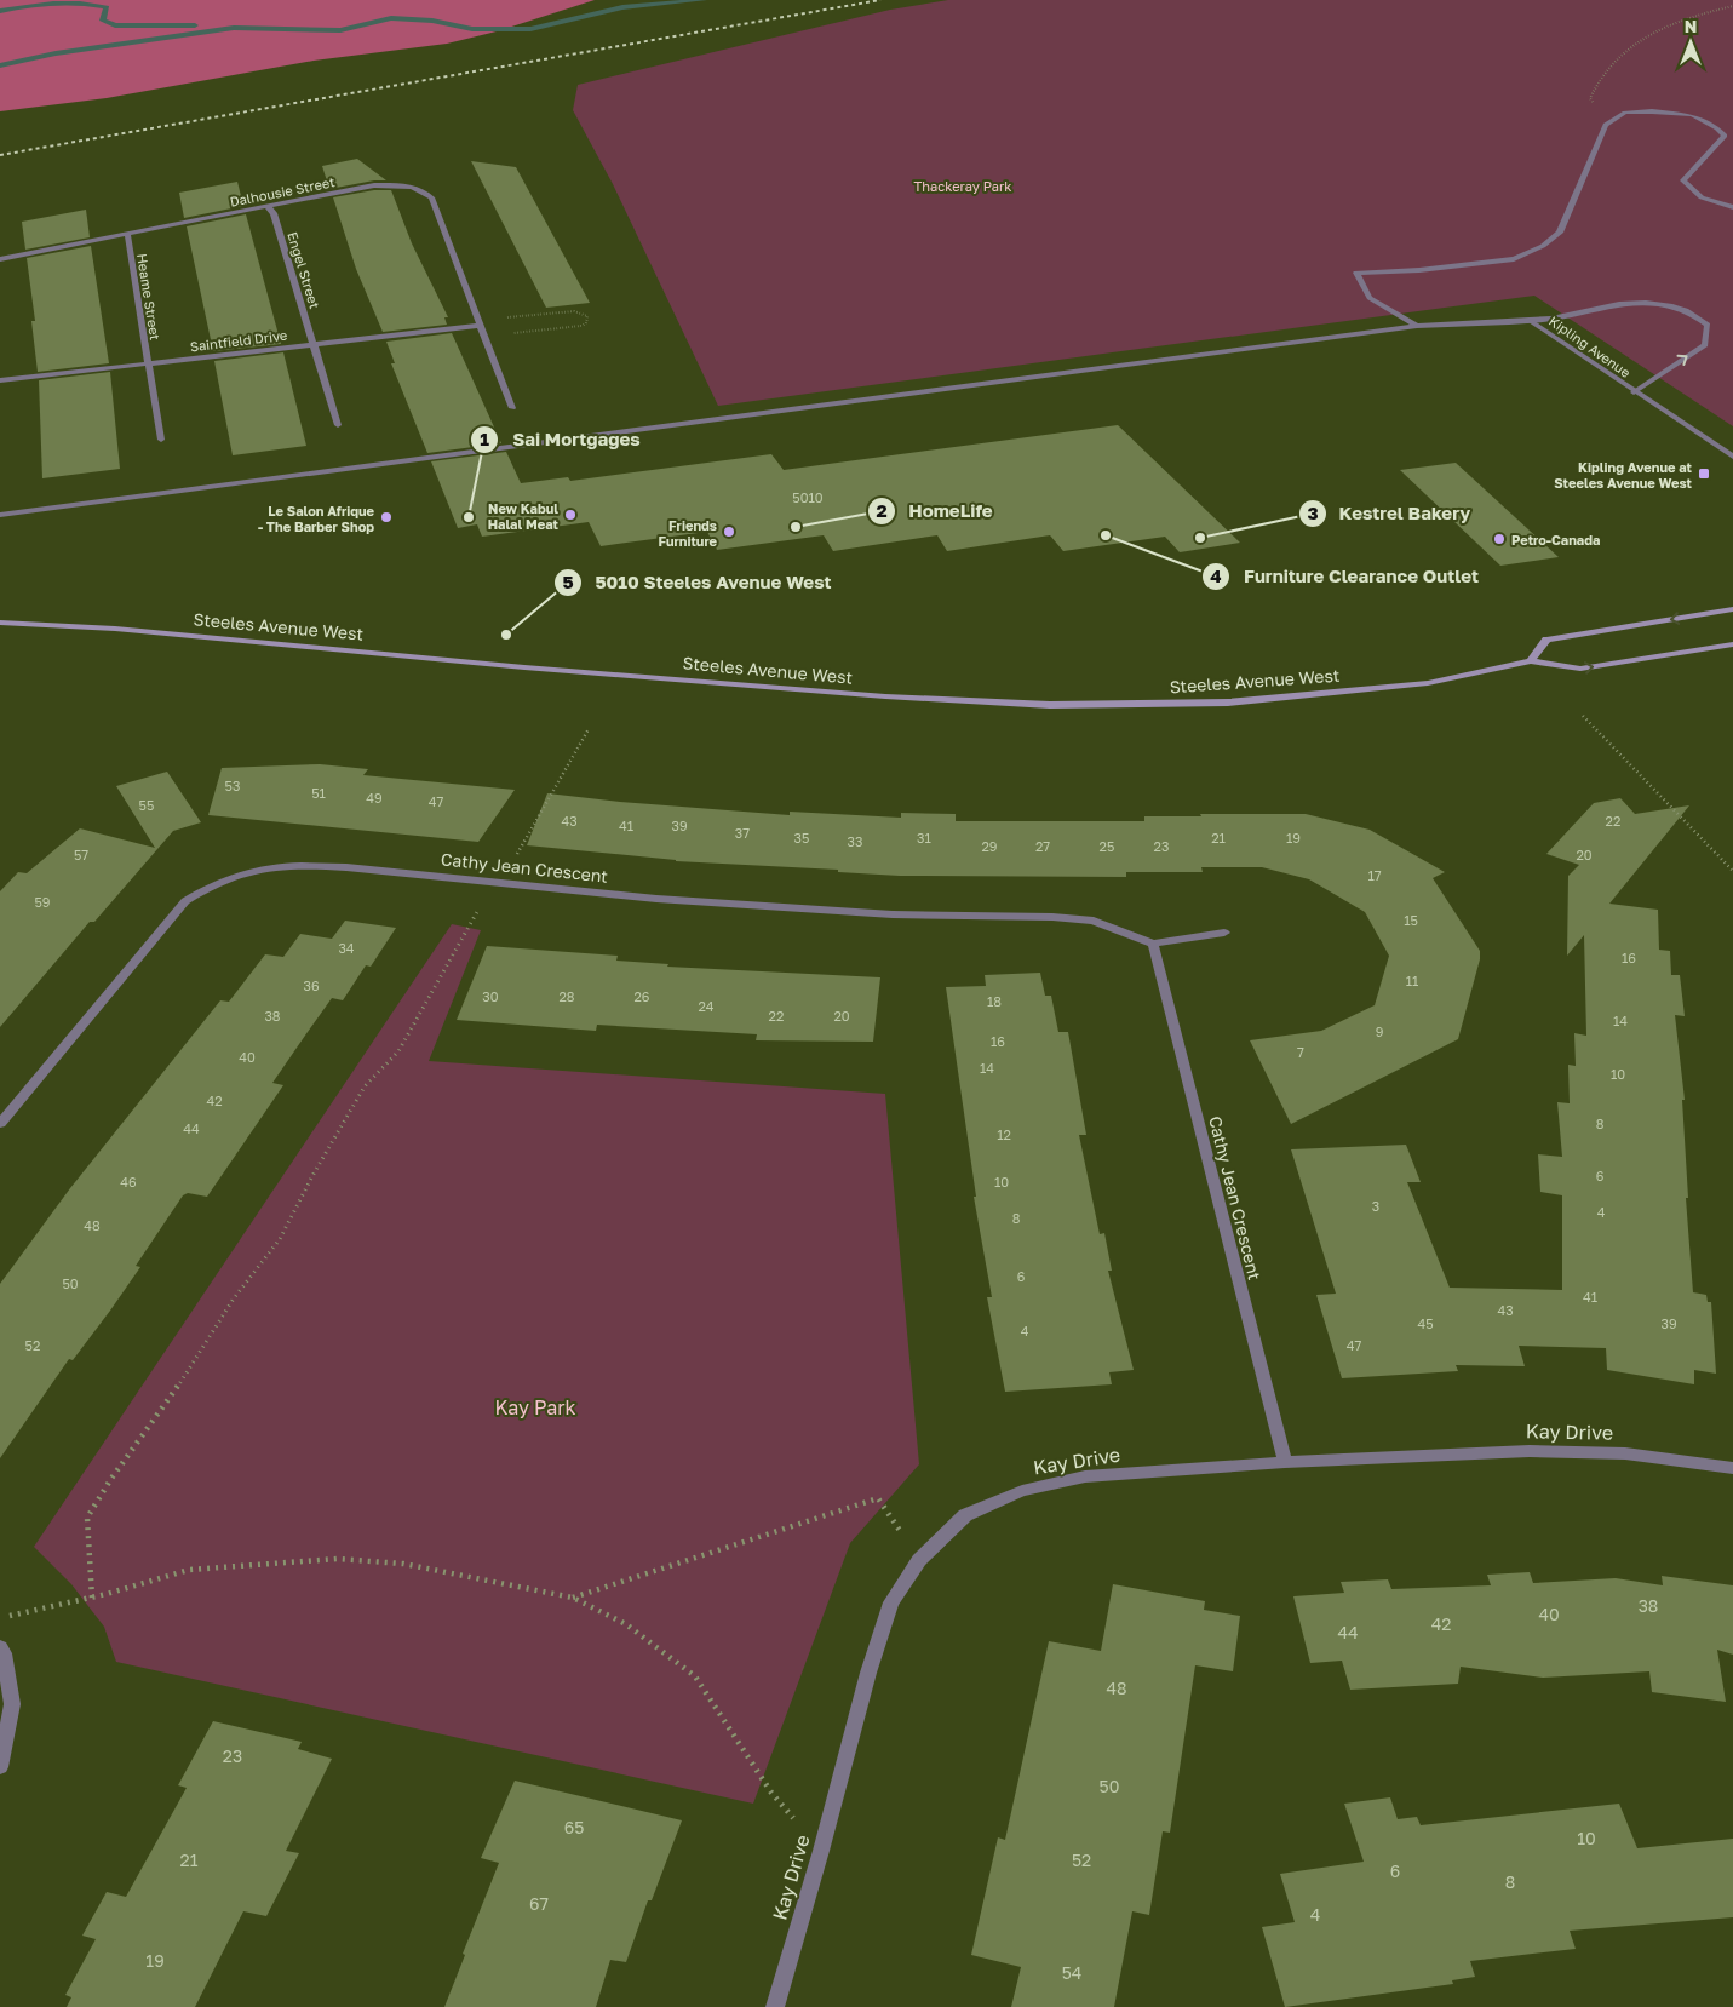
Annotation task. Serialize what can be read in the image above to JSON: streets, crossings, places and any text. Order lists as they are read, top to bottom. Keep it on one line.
{"streets":{"main road":["Steeles Avenue West"],"street":["Dalhousie Street","Engel Street","Heame Street","Saintfield Drive","Kipling Avenue","Cathy Jean Crescent","Kay Drive"]},"crossings":[["Dalhousie Street","Engel Street"],["Dalhousie Street","Heame Street"],["Dalhousie Street","Saintfield Drive"],["Engel Street","Saintfield Drive"],["Heame Street","Saintfield Drive"],["Cathy Jean Crescent","Kay Drive"]],"parks":["Thackeray Park","Kay Park"],"places":{"transit":["Kipling Avenue at Steeles Avenue West"],"other":["New Kabul Halal Meat","Le Salon Afrique - The Barber Shop","Sai Mortgages","HomeLife","Friends Furniture","Furniture Clearance Outlet","Kestrel Bakery","Petro-Canada","5010 Steeles Avenue West"]},"house_numbers":["5010","53","51","49","47","55","43","22","41","39","37","35","31","21","19","33","29","27","25","23","57","20","17","59","15","34","16","11","36","30","28","26","18","24","38","22","20","14","9","16","7","40","14","10","42","8","44","12","6","46","10","3","4","8","48","6","50","41","43","45","39","4","52","47","38","40","42","44","48","23","50","65","10","21","52","6","8","67","4","19","54"],"north":"top"}
